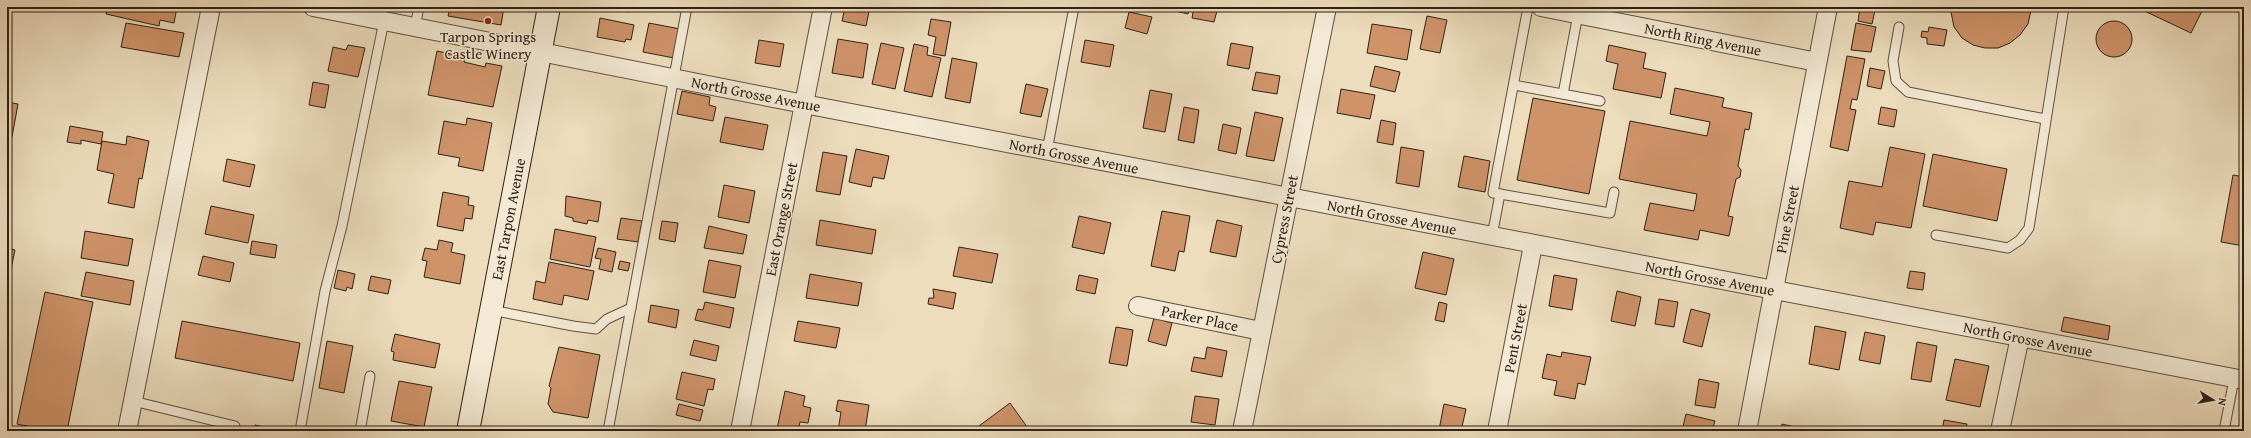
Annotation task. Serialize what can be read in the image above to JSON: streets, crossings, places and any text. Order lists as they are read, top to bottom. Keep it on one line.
{"streets":{"main road":["East Tarpon Avenue"],"street":["North Ring Avenue","North Grosse Avenue","East Orange Street","Cypress Street","Pine Street","Parker Place","Pent Street"]},"crossings":[["North Ring Avenue","Pine Street"],["North Grosse Avenue","East Tarpon Avenue"],["North Grosse Avenue","East Orange Street"],["North Grosse Avenue","Cypress Street"],["North Grosse Avenue","Pine Street"],["North Grosse Avenue","Pent Street"],["Cypress Street","Parker Place"]],"places":["Tarpon Springs Castle Winery"],"north":"right"}
